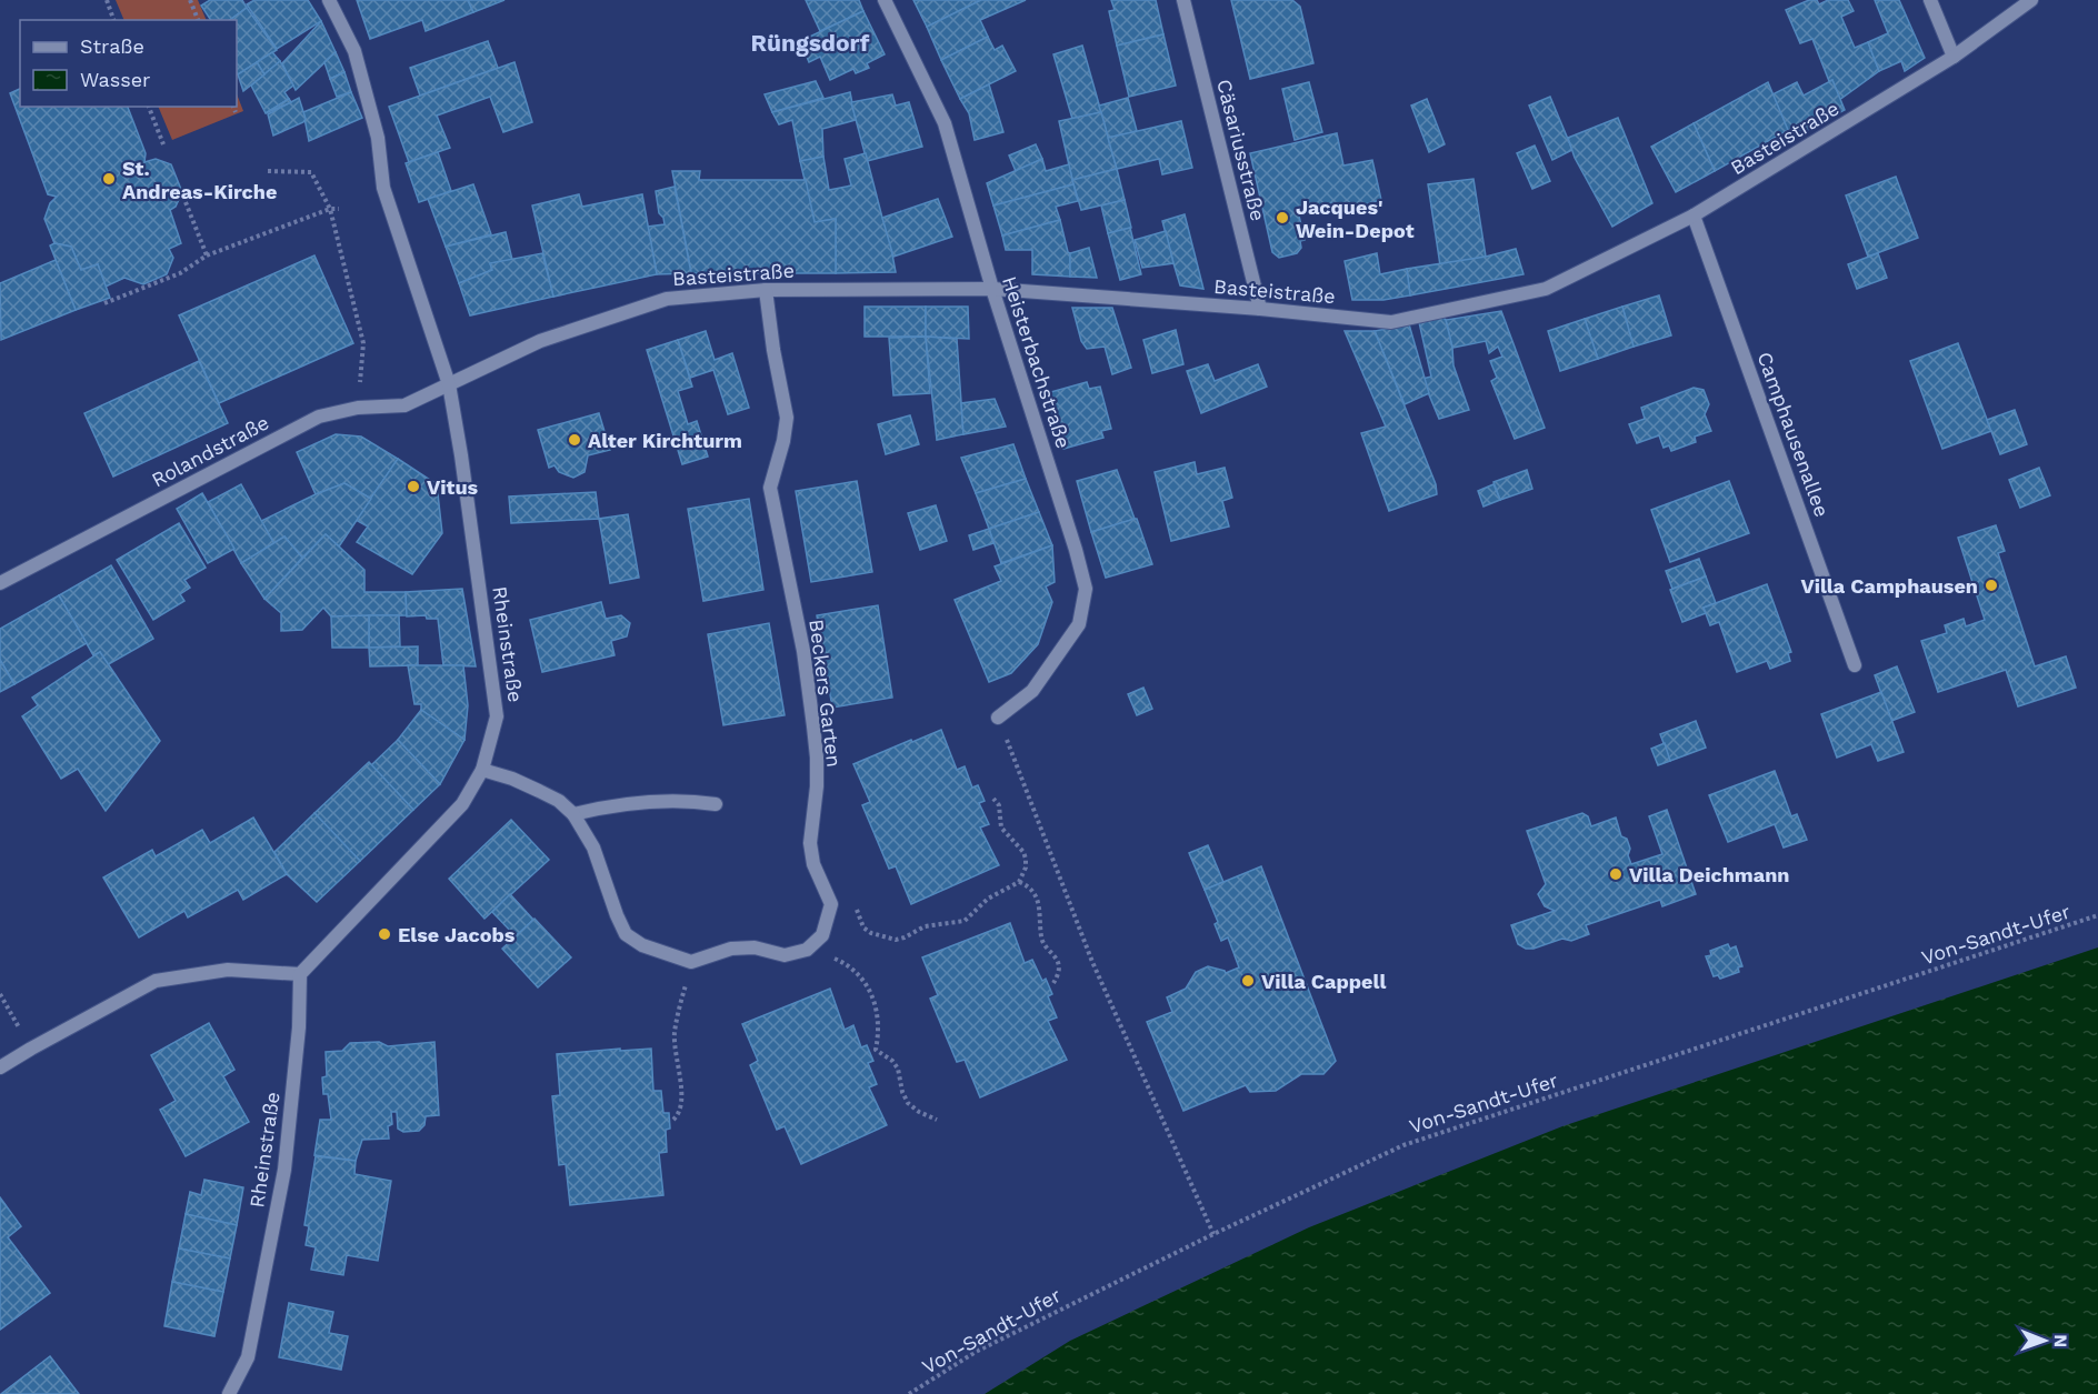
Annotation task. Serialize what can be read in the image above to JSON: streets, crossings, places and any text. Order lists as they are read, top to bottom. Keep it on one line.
{"streets":{"street":["Basteistraße","Cäsariusstraße","Heisterbachstraße","Camphausenallee","Rolandstraße","Rheinstraße","Beckers Garten"],"path":["Von-Sandt-Ufer"]},"crossings":[["Basteistraße","Cäsariusstraße"],["Basteistraße","Heisterbachstraße"],["Basteistraße","Camphausenallee"],["Basteistraße","Rolandstraße"],["Basteistraße","Rheinstraße"],["Basteistraße","Beckers Garten"],["Rolandstraße","Rheinstraße"]],"districts":["Rüngsdorf"],"places":["St. Andreas-Kirche","Jacques' Wein-Depot","Alter Kirchturm","Vitus","Villa Camphausen","Villa Deichmann","Else Jacobs","Villa Cappell"],"legend":["Straße","Wasser"],"north":"right"}
